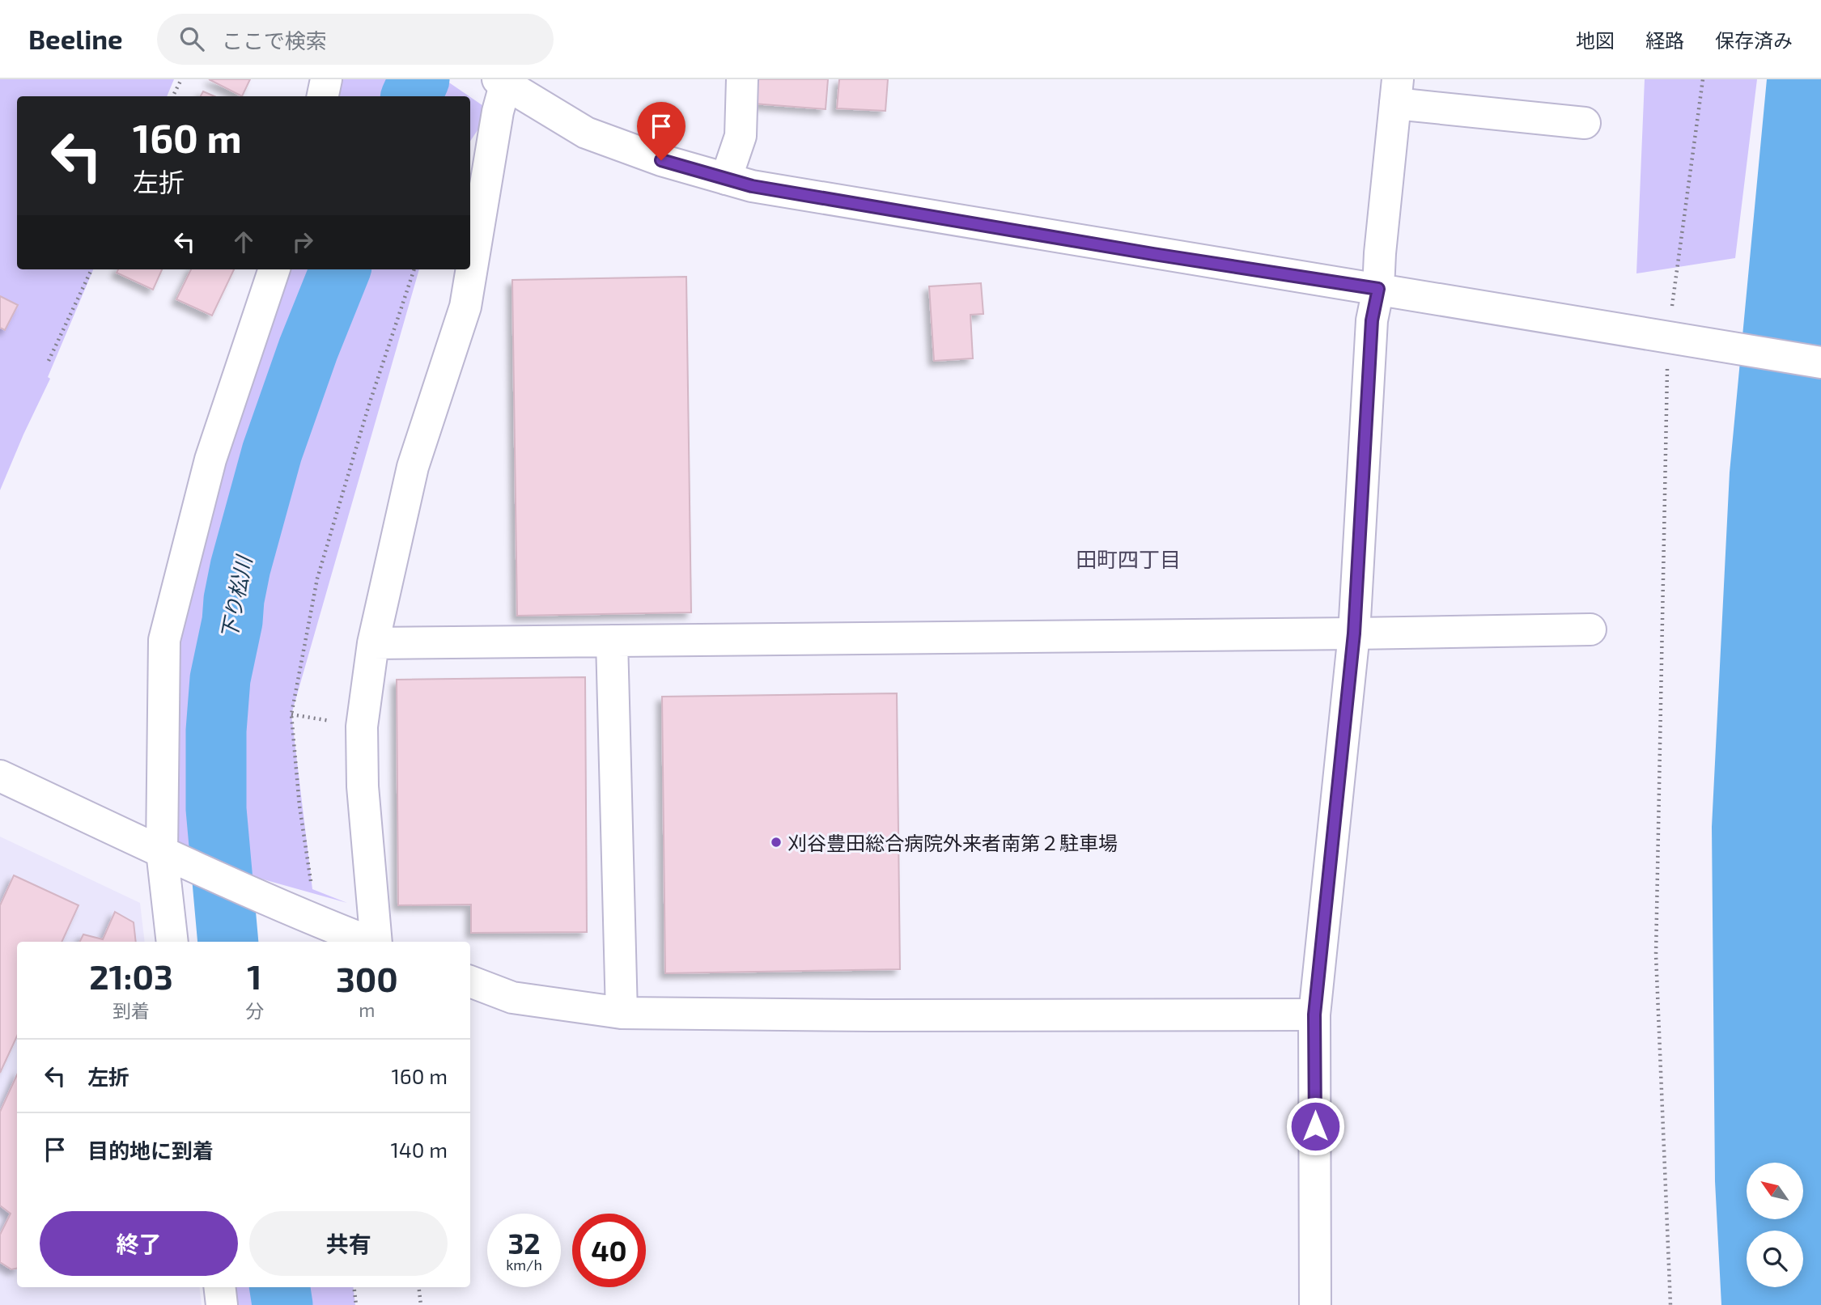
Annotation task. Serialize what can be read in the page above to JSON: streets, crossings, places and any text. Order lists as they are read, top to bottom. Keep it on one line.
{"districts":["田町四丁目"],"water":["下り松川"],"places":["刈谷豊田総合病院外来者南第２駐車場"],"north":"top left","page":{"header":"Beeline","search":"ここで検索","nav":["地図","経路","保存済み"],"turn":["160 m","左折"],"eta":["21:03","到着","1","分","300","m"],"list":[{"name":"左折","value":"160 m"},{"name":"目的地に到着","value":"140 m"}],"buttons":["終了","共有"],"speed":"32 km/h","limit":"40"}}
